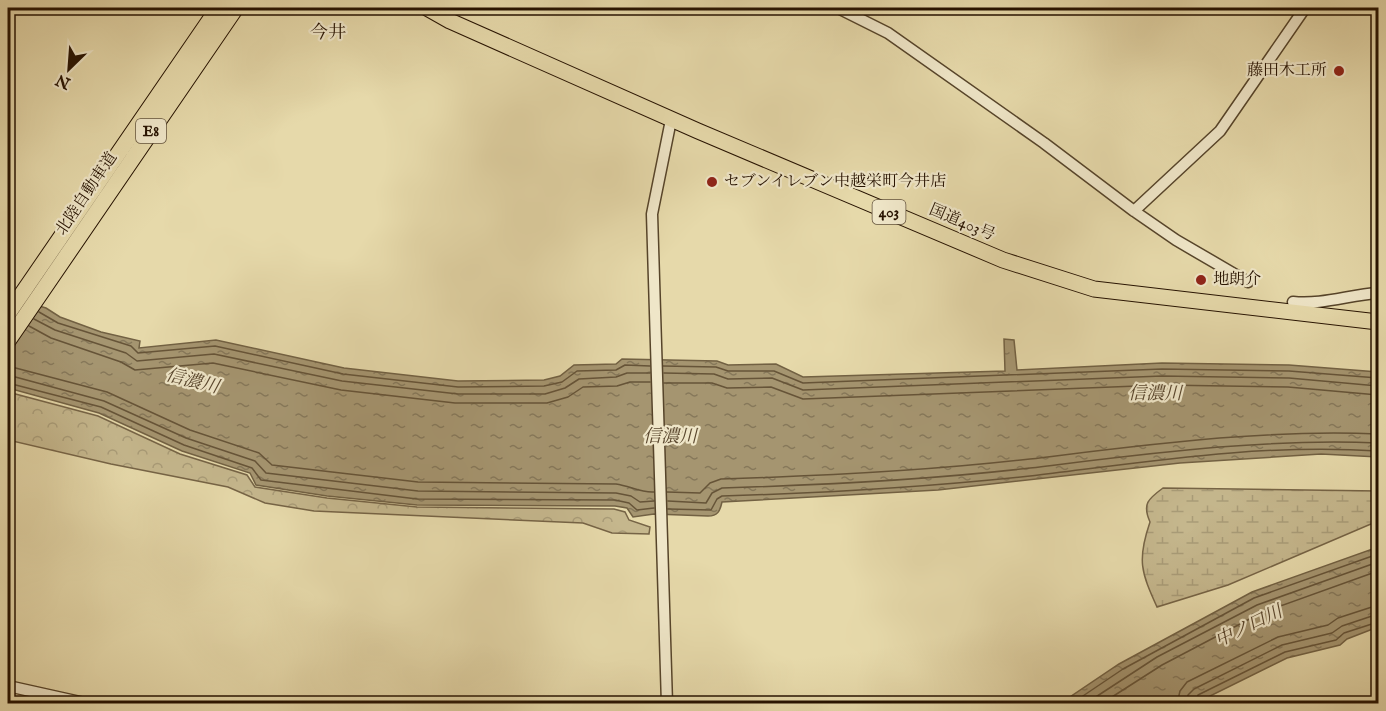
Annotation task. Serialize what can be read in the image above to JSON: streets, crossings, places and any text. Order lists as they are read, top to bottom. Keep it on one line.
{"streets":{"highway":["E8","北陸自動車道","403","国道403号"]},"districts":["今井"],"water":["信濃川","中ノ口川"],"places":["藤田木工所","セブンイレブン中越栄町今井店","地朗介"],"north":"bottom left"}
